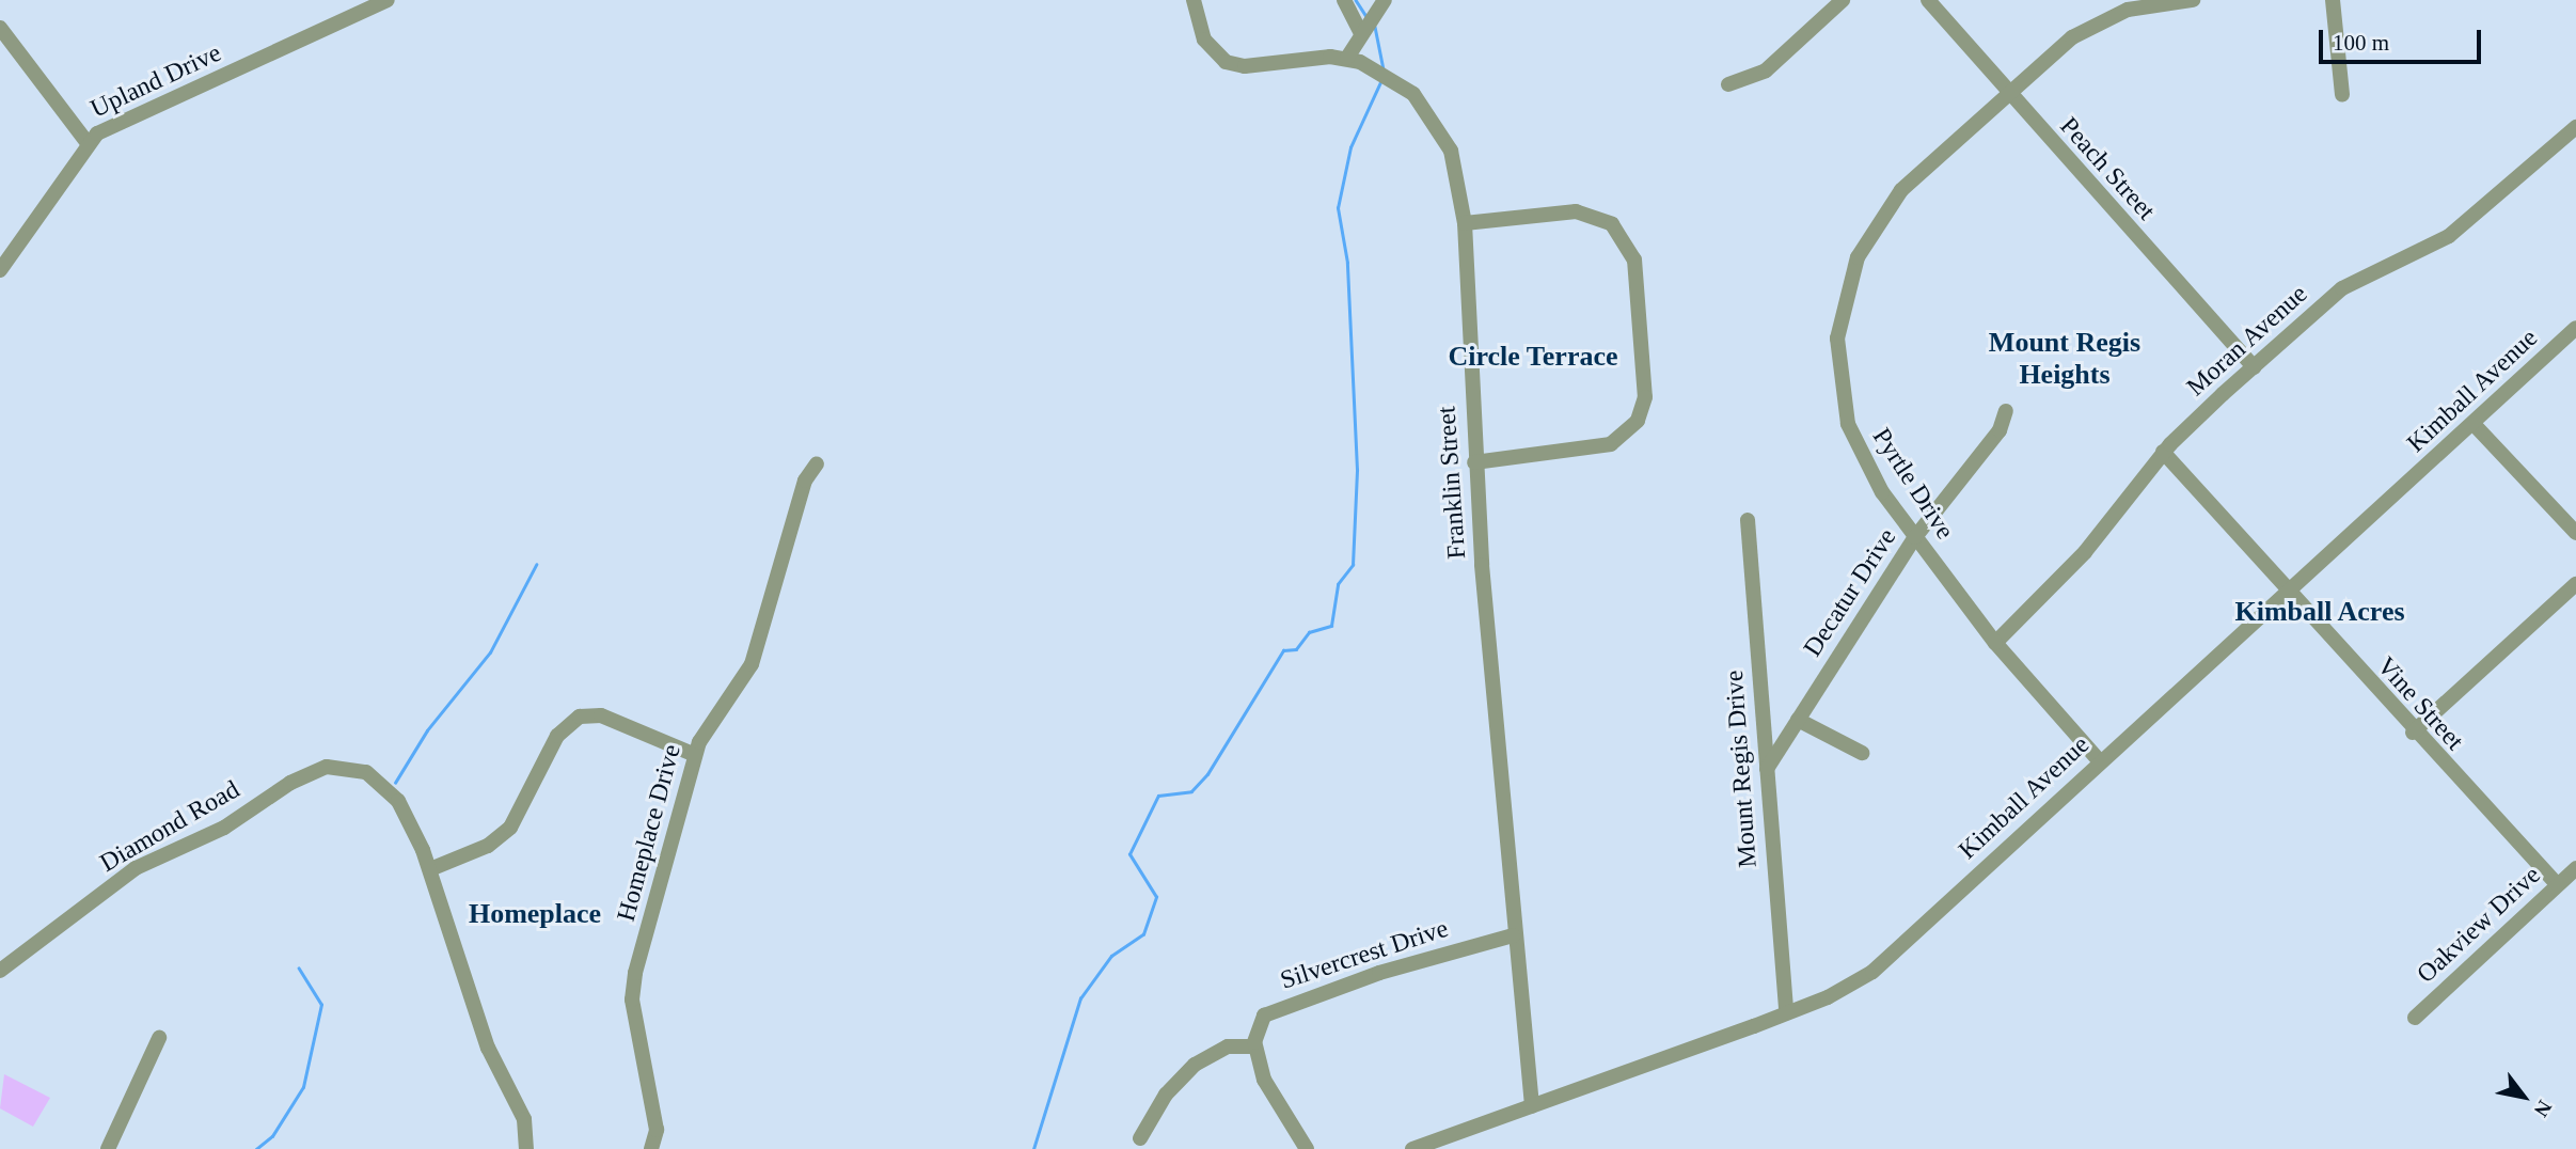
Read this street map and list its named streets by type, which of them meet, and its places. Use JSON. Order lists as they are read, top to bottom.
{
  "streets": {
    "street": [
      "Upland Drive",
      "Peach Street",
      "Moran Avenue",
      "Kimball Avenue",
      "Franklin Street",
      "Pyrtle Drive",
      "Decatur Drive",
      "Vine Street",
      "Mount Regis Drive",
      "Diamond Road",
      "Homeplace Drive",
      "Oakview Drive",
      "Silvercrest Drive"
    ]
  },
  "crossings": [
    ["Peach Street", "Moran Avenue"],
    ["Peach Street", "Pyrtle Drive"],
    ["Moran Avenue", "Pyrtle Drive"],
    ["Moran Avenue", "Vine Street"],
    ["Kimball Avenue", "Franklin Street"],
    ["Kimball Avenue", "Pyrtle Drive"],
    ["Kimball Avenue", "Vine Street"],
    ["Kimball Avenue", "Mount Regis Drive"],
    ["Franklin Street", "Silvercrest Drive"],
    ["Pyrtle Drive", "Decatur Drive"],
    ["Decatur Drive", "Mount Regis Drive"],
    ["Vine Street", "Oakview Drive"]
  ],
  "districts": [
    "Mount Regis Heights",
    "Circle Terrace",
    "Kimball Acres",
    "Homeplace"
  ],
  "scale_bar": "100 m",
  "north": "bottom right"
}
